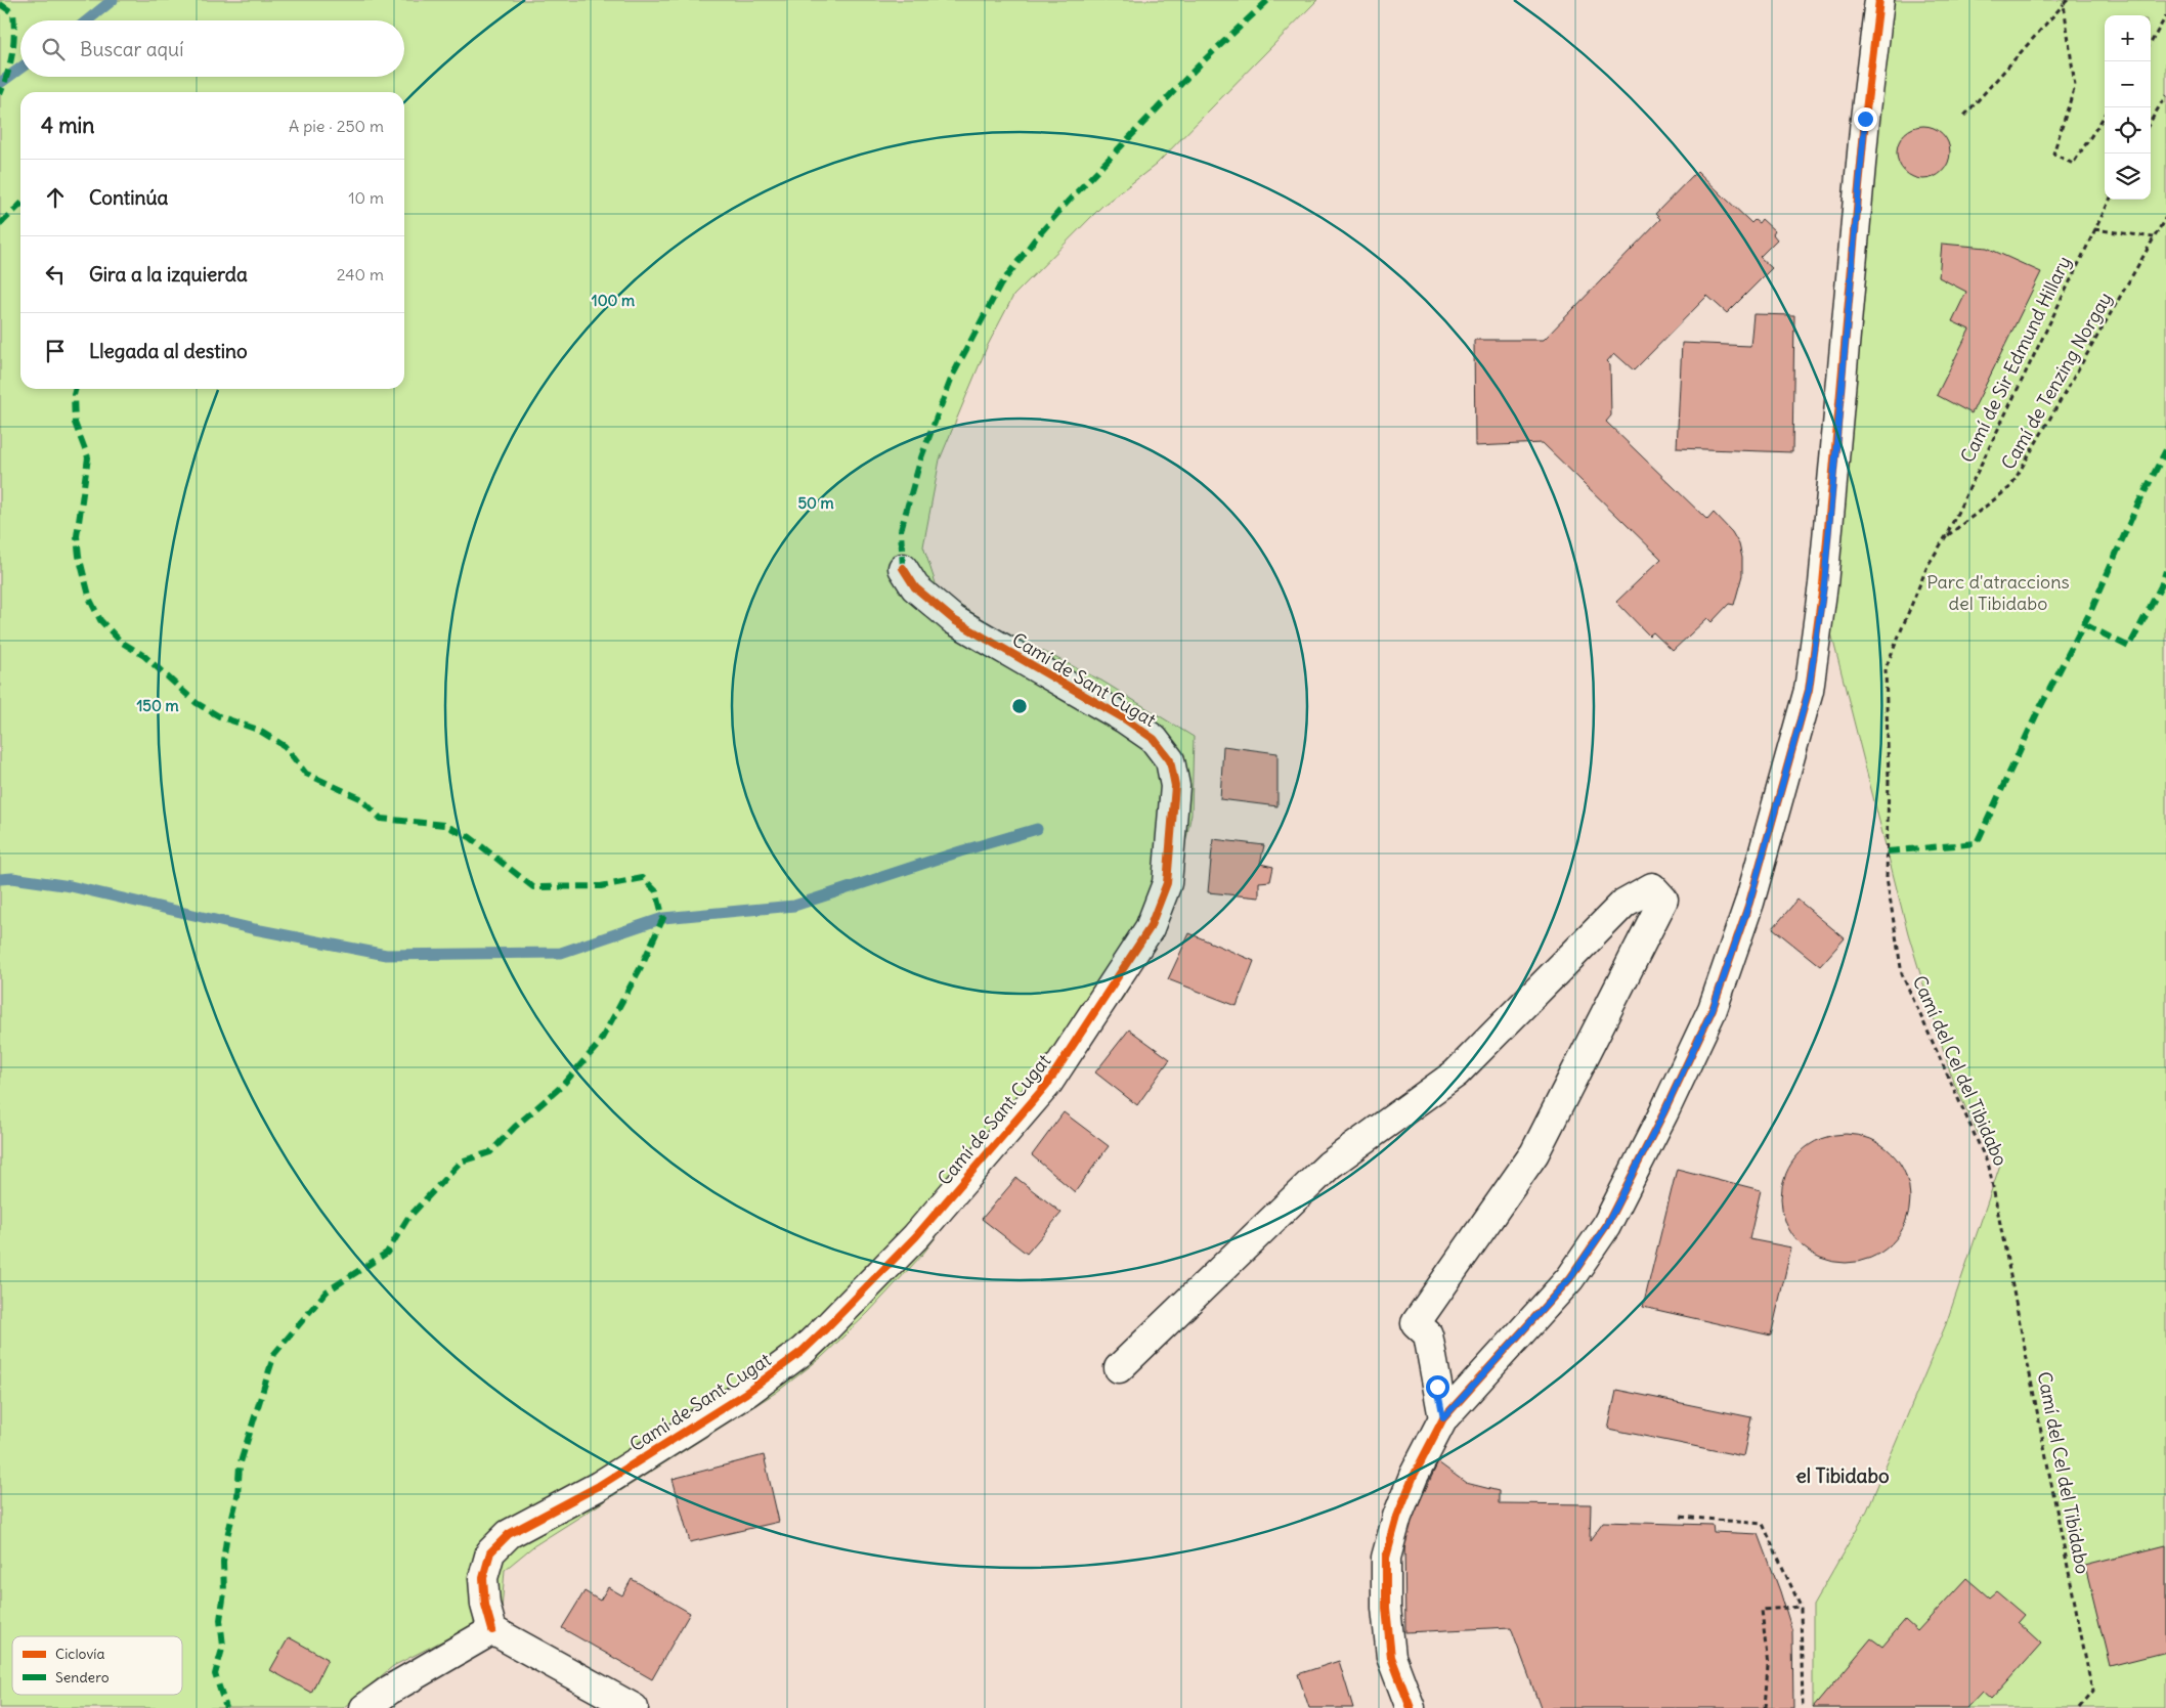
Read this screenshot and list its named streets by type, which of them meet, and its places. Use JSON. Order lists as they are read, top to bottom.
{
  "streets": {
    "street": ["Camí de Sant Cugat"],
    "path": ["Camí de Sir Edmund Hillary", "Camí de Tenzing Norgay", "Camí del Cel del Tibidabo"]
  },
  "crossings": [
    ["Camí de Sir Edmund Hillary", "Camí de Tenzing Norgay"],
    ["Camí de Sir Edmund Hillary", "Camí del Cel del Tibidabo"],
    ["Camí de Tenzing Norgay", "Camí del Cel del Tibidabo"]
  ],
  "districts": ["el Tibidabo"],
  "parks": ["Parc d'atraccions del Tibidabo"],
  "legend": ["Ciclovía", "Sendero"],
  "page": {
    "map_buttons": ["+", "−"],
    "search": "Buscar aquí",
    "heading": ["4 min", "A pie · 250 m"],
    "list": [
      ["Continúa", "10 m"],
      ["Gira a la izquierda", "240 m"],
      "Llegada al destino"
    ]
  },
  "rings": ["100 m", "50 m", "150 m"]
}
